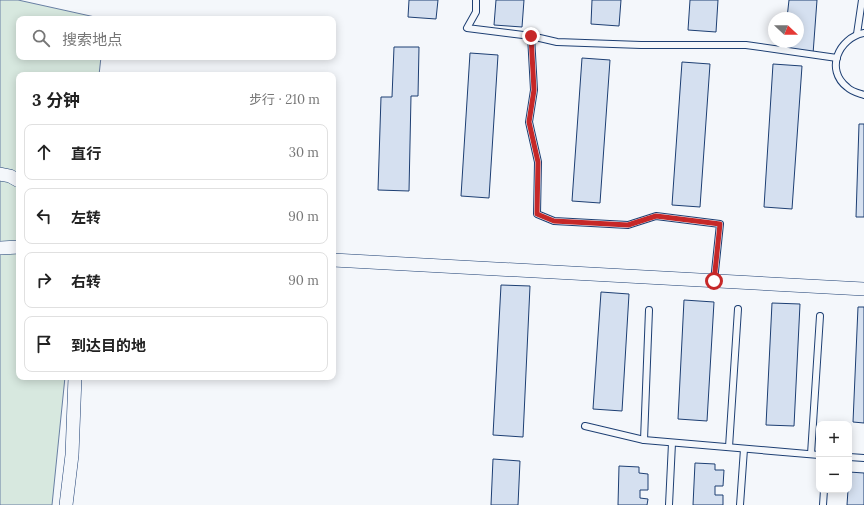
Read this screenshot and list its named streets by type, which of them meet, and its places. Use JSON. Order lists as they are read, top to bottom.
{
  "north": "right",
  "page": {
    "search": "搜索地点",
    "heading": ["3 分钟", "步行 · 210 m"],
    "list": [
      ["直行", "30 m"],
      ["左转", "90 m"],
      ["右转", "90 m"],
      "到达目的地"
    ],
    "map_buttons": ["+", "−"]
  }
}
